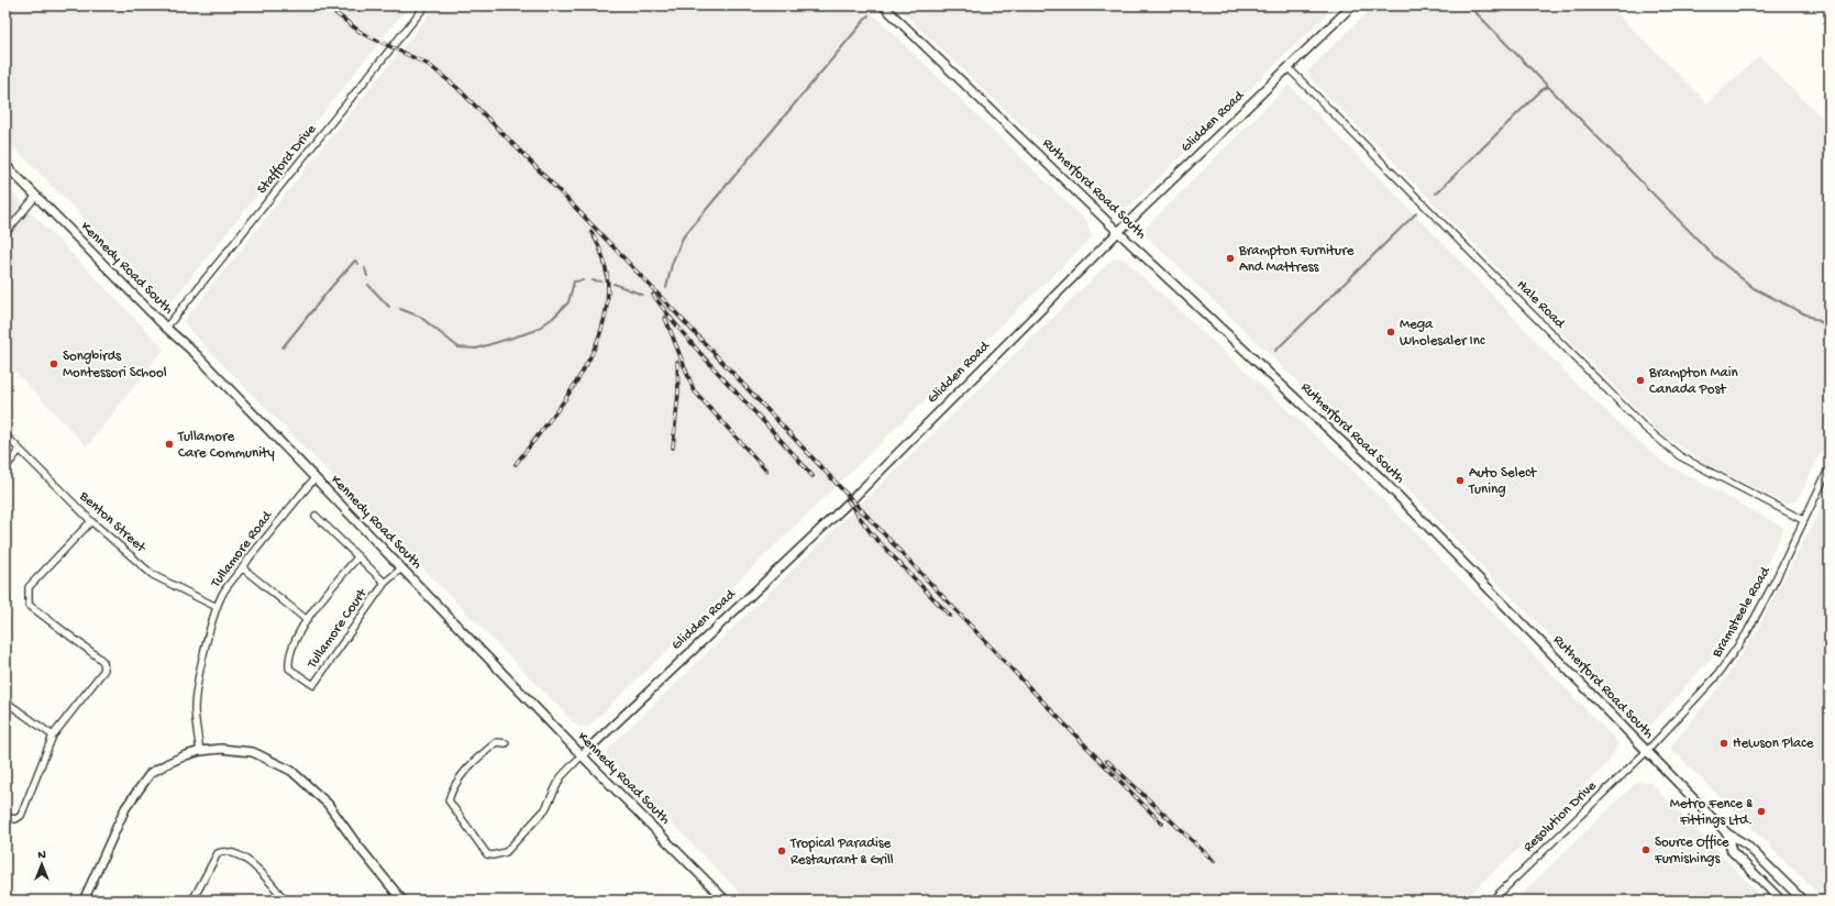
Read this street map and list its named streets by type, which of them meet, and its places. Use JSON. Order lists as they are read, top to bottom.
{
  "streets": {
    "street": [
      "Glidden Road",
      "Stafford Drive",
      "Rutherford Road South",
      "Kennedy Road South",
      "Hale Road",
      "Benton Street",
      "Tullamore Road",
      "Bramsteele Road",
      "Tullamore Court",
      "Resolution Drive"
    ]
  },
  "crossings": [
    ["Glidden Road", "Rutherford Road South"],
    ["Glidden Road", "Kennedy Road South"],
    ["Glidden Road", "Hale Road"],
    ["Stafford Drive", "Kennedy Road South"],
    ["Rutherford Road South", "Bramsteele Road"],
    ["Rutherford Road South", "Resolution Drive"],
    ["Kennedy Road South", "Tullamore Road"],
    ["Kennedy Road South", "Tullamore Court"],
    ["Hale Road", "Bramsteele Road"],
    ["Benton Street", "Tullamore Road"],
    ["Bramsteele Road", "Resolution Drive"]
  ],
  "places": [
    "Brampton Furniture And Mattress",
    "Mega Wholesaler Inc",
    "Songbirds Montessori School",
    "Brampton Main Canada Post",
    "Tullamore Care Community",
    "Auto Select Tuning",
    "Hewson Place",
    "Metro Fence & Fittings Ltd.",
    "Source Office Furnishings",
    "Tropical Paradise Restaurant & Grill"
  ],
  "north": "top"
}
